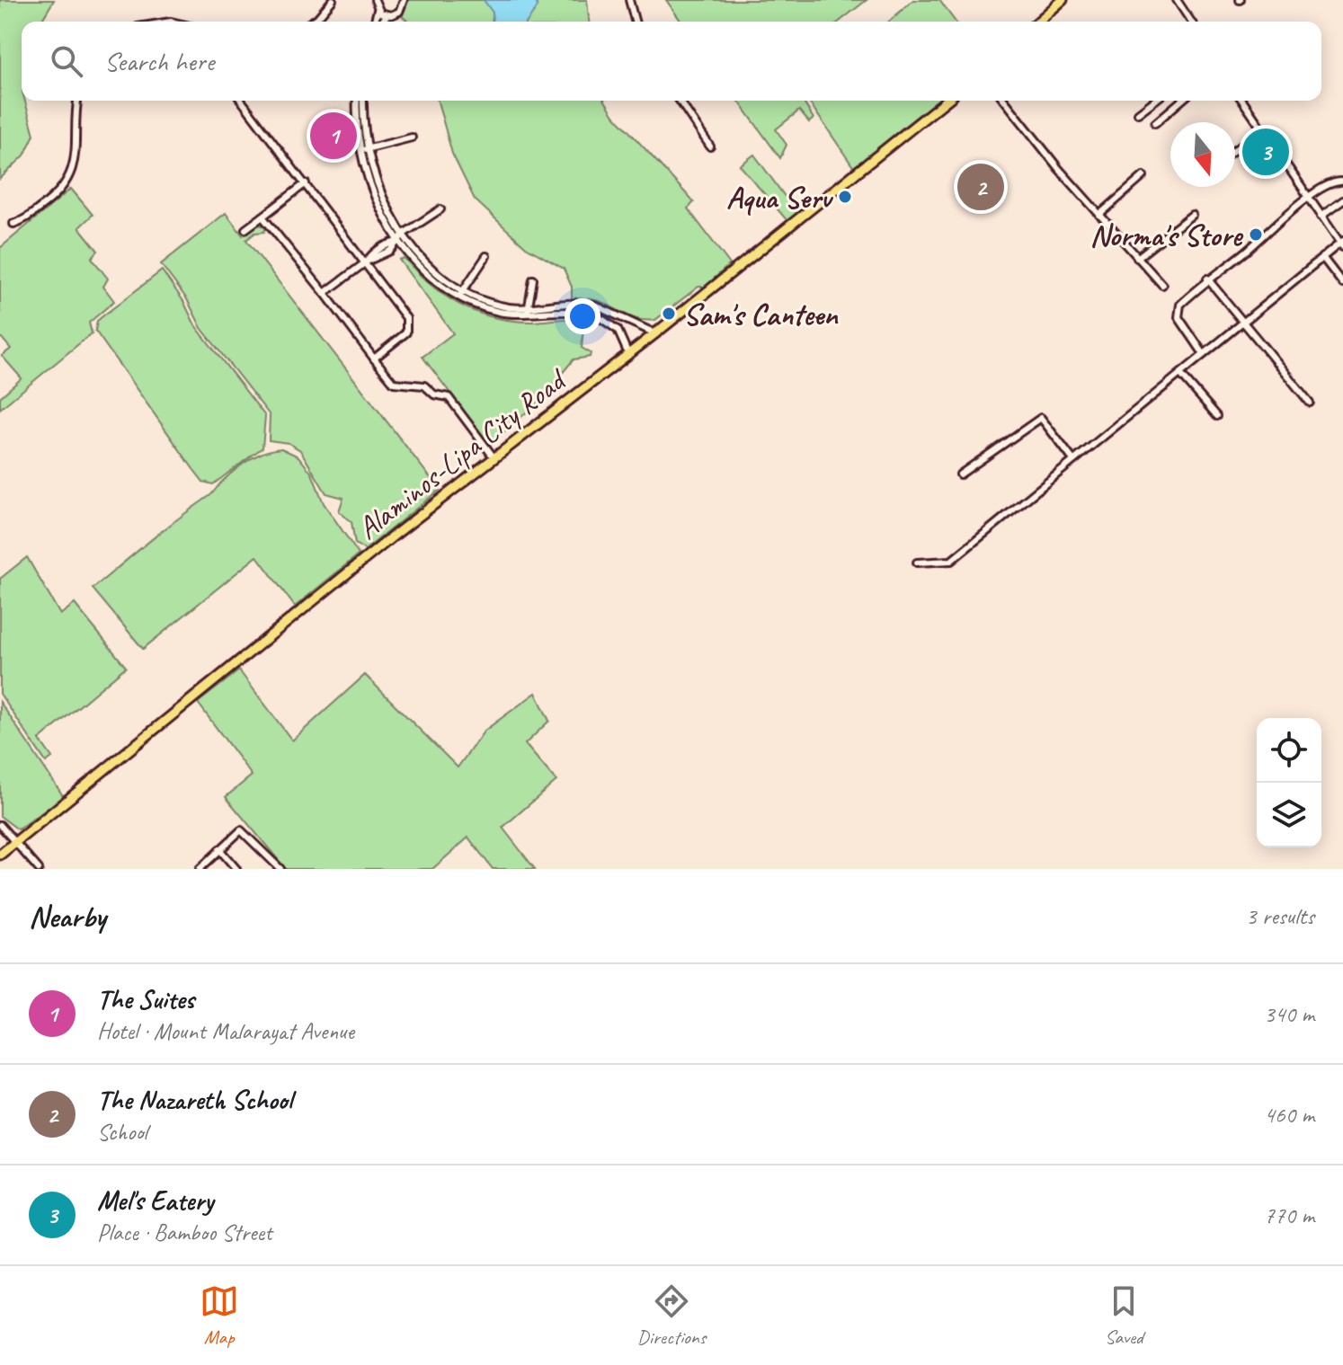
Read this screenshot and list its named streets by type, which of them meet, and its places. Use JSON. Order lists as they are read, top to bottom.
{
  "streets": {
    "main road": ["Alaminos-Lipa City Road"]
  },
  "places": ["Aqua Serv", "Norma's Store", "Sam's Canteen"],
  "north": "bottom",
  "page": {
    "search": "Search here",
    "pins": ["1", "3", "2"],
    "heading": ["Nearby", "3 results"],
    "list": [
      {
        "mark": "1",
        "name": "The Suites",
        "note": "Hotel · Mount Malarayat Avenue",
        "value": "340 m"
      },
      {
        "mark": "2",
        "name": "The Nazareth School",
        "note": "School",
        "value": "460 m"
      },
      {
        "mark": "3",
        "name": "Mel's Eatery",
        "note": "Place · Bamboo Street",
        "value": "770 m"
      }
    ],
    "nav": ["Map", "Directions", "Saved"]
  }
}
